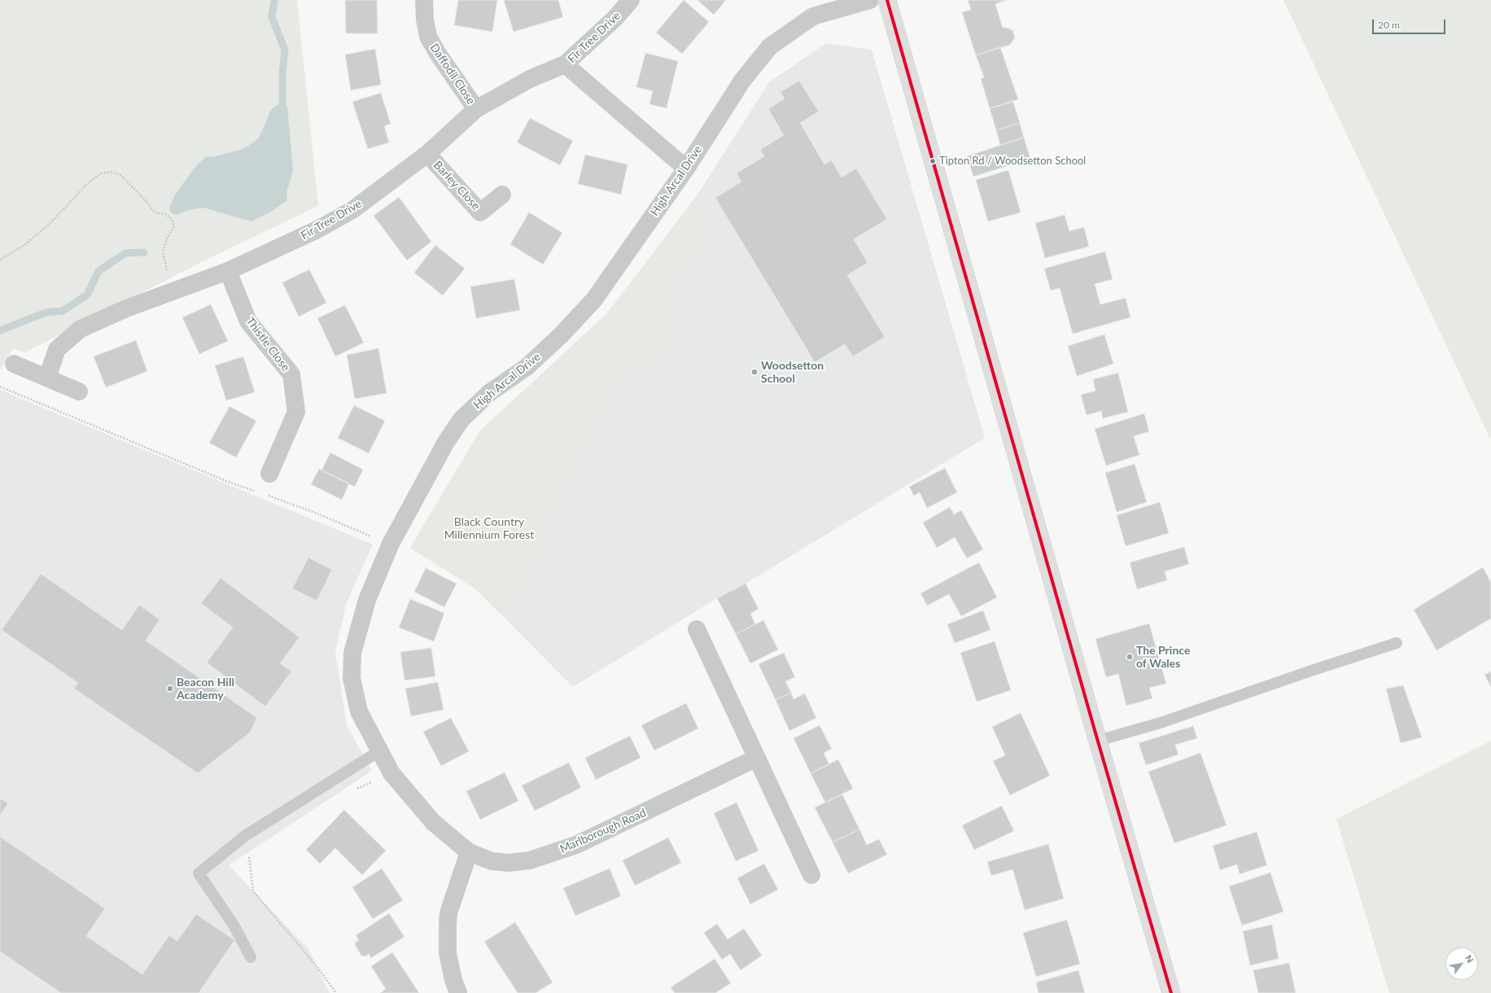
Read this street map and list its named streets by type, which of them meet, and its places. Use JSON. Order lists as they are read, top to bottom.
{
  "streets": {
    "street": [
      "Fir Tree Drive",
      "Daffodil Close",
      "High Arcal Drive",
      "Barley Close",
      "Thistle Close",
      "Marlborough Road"
    ]
  },
  "crossings": [
    ["Fir Tree Drive", "Daffodil Close"],
    ["Fir Tree Drive", "Barley Close"],
    ["Fir Tree Drive", "Thistle Close"],
    ["High Arcal Drive", "Marlborough Road"]
  ],
  "parks": ["Black Country Millennium Forest"],
  "places": [
    "Tipton Rd / Woodsetton School",
    "Woodsetton School",
    "The Prince of Wales",
    "Beacon Hill Academy"
  ],
  "scale_bar": "20 m",
  "north": "top right"
}
